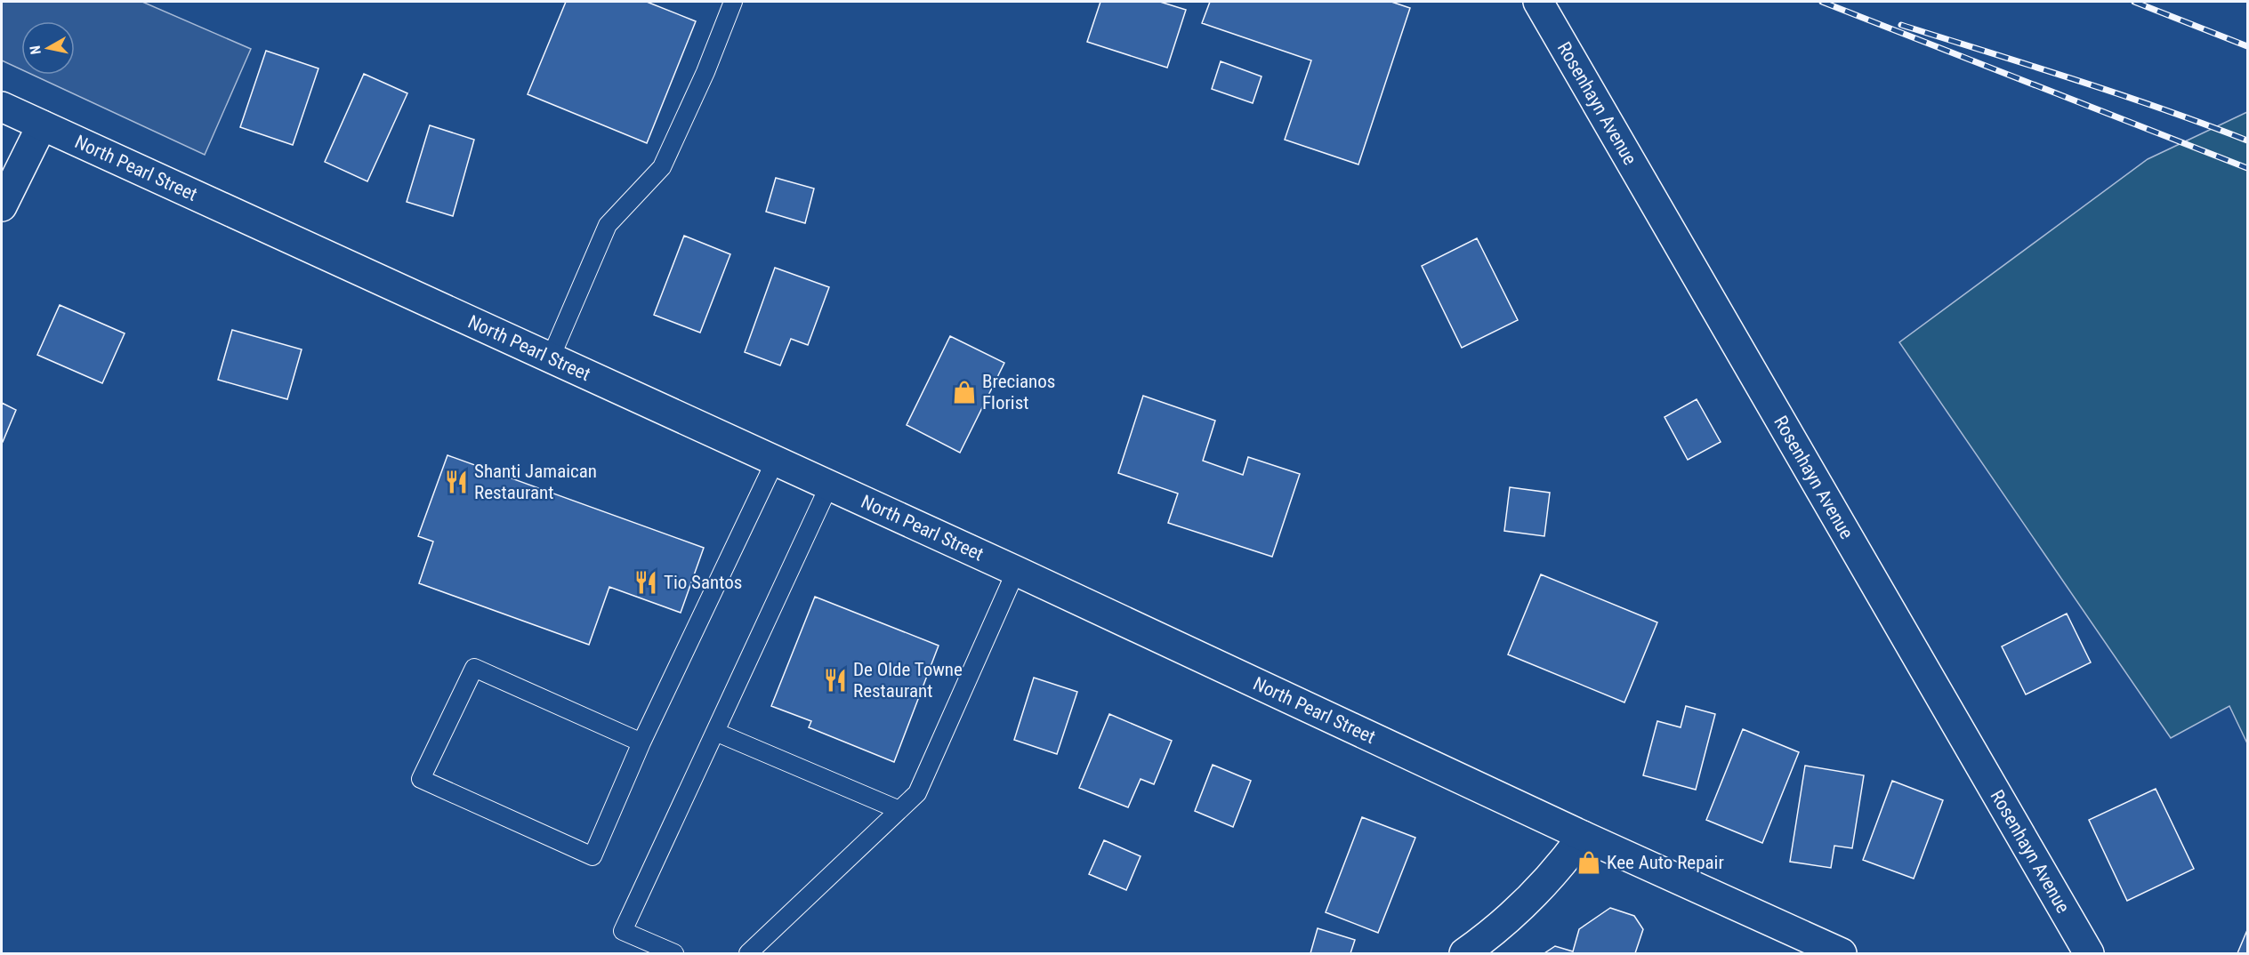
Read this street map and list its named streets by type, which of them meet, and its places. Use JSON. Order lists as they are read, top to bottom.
{
  "streets": {
    "main road": ["Rosenhayn Avenue", "North Pearl Street"]
  },
  "places": {
    "shop": ["Brecianos Florist", "Kee Auto Repair"],
    "restaurant": ["Shanti Jamaican Restaurant", "Tio Santos", "De Olde Towne Restaurant"]
  },
  "north": "left"
}
